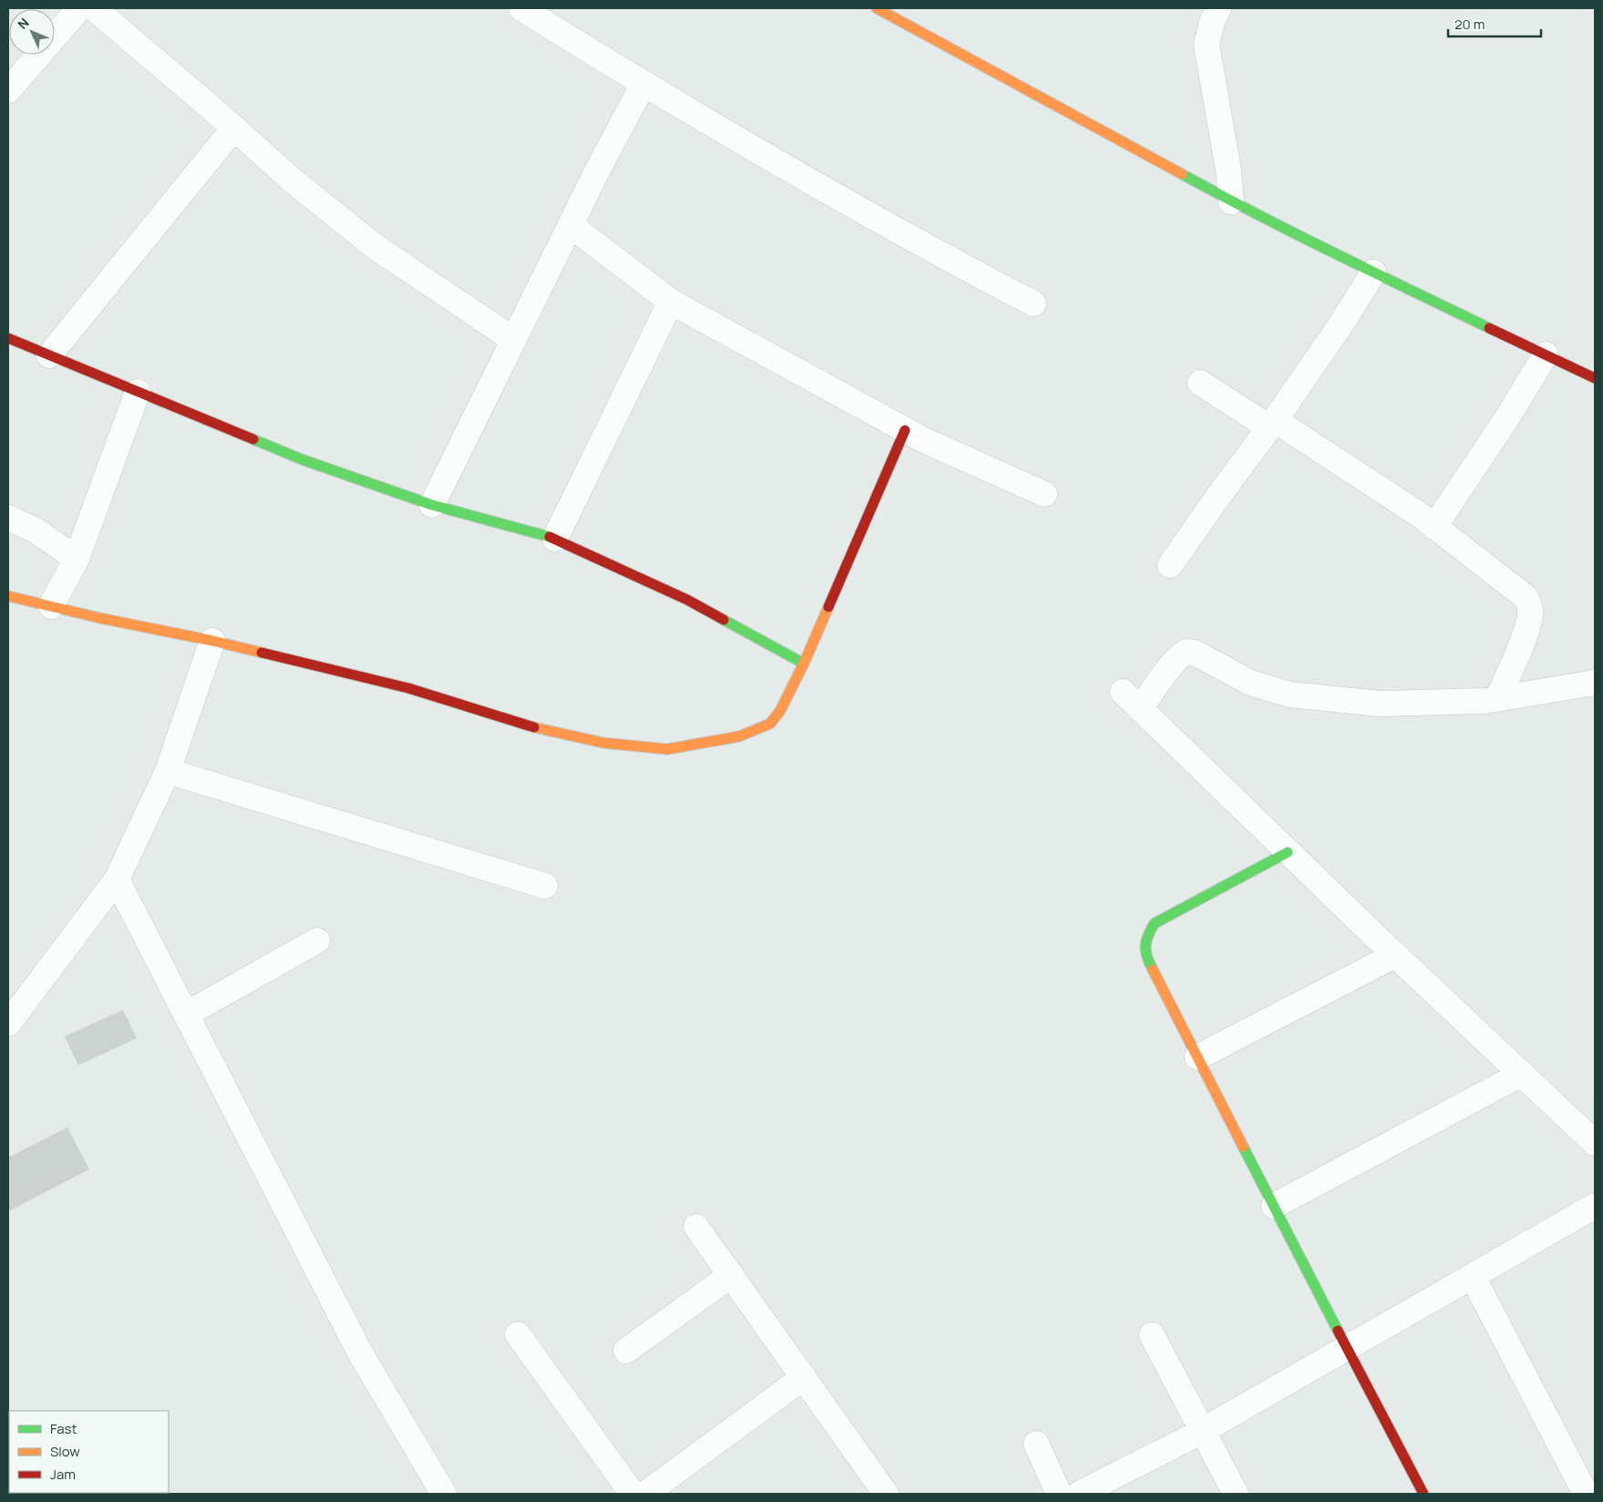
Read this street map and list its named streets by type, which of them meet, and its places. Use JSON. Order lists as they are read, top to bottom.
{
  "legend": ["Fast", "Slow", "Jam"],
  "scale_bar": "20 m",
  "north": "top left"
}
